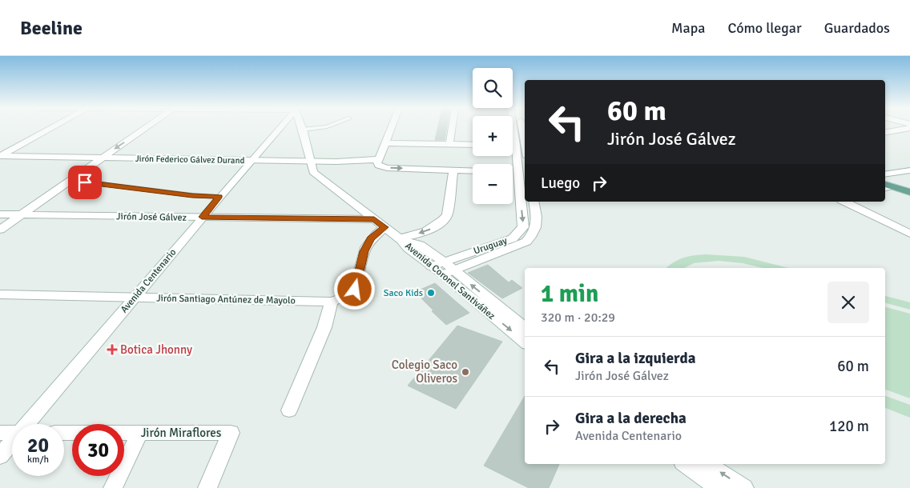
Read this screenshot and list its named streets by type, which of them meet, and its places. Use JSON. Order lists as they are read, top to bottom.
{
  "streets": {
    "street": [
      "Jirón Federico Gálvez Durand",
      "Jirón José Gálvez",
      "Uruguay",
      "Avenida Centenario",
      "Avenida Coronel Santiváñez",
      "Jirón Santiago Antúnez de Mayolo",
      "Jirón Miraflores"
    ]
  },
  "crossings": [
    ["Jirón Federico Gálvez Durand", "Avenida Centenario"],
    ["Jirón José Gálvez", "Avenida Centenario"],
    ["Uruguay", "Avenida Coronel Santiváñez"],
    ["Avenida Centenario", "Jirón Santiago Antúnez de Mayolo"]
  ],
  "one_way": ["Uruguay"],
  "places": {
    "other": ["Saco Kids", "Colegio Saco Oliveros"],
    "health": ["Botica Jhonny"]
  },
  "page": {
    "header": "Beeline",
    "nav": ["Mapa", "Cómo llegar", "Guardados"],
    "map_buttons": ["+", "−"],
    "turn": ["60 m", "Jirón José Gálvez"],
    "then": "Luego",
    "heading": ["1 min", "320 m · 20:29"],
    "list": [
      {
        "name": "Gira a la izquierda",
        "note": "Jirón José Gálvez",
        "value": "60 m"
      },
      {
        "name": "Gira a la derecha",
        "note": "Avenida Centenario",
        "value": "120 m"
      }
    ],
    "speed": "20 km/h",
    "limit": "30"
  }
}
